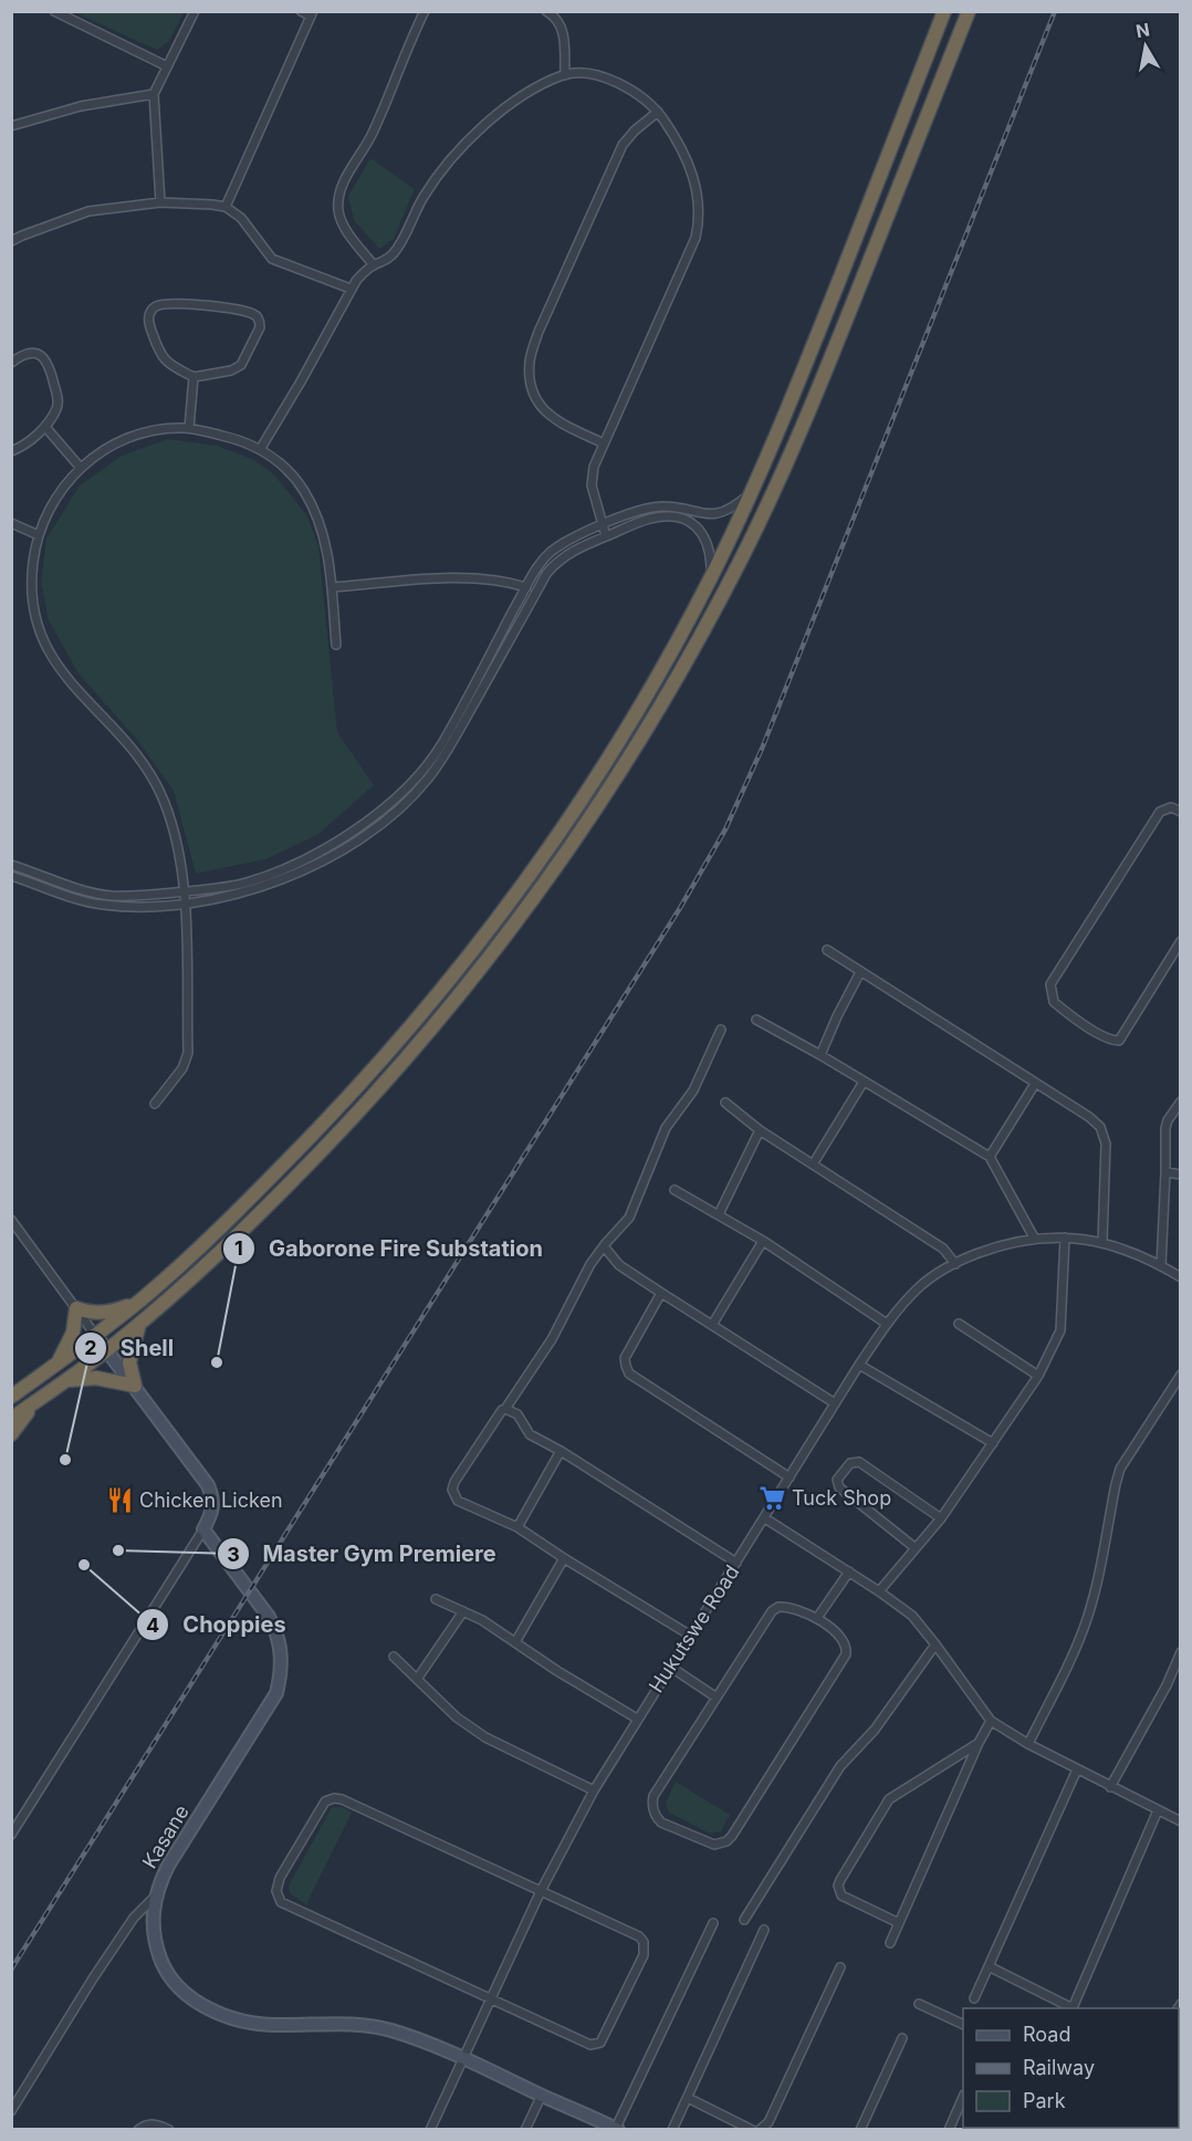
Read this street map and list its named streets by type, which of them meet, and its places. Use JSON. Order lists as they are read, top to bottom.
{
  "streets": {
    "street": ["Hukutswe Road", "Kasane"]
  },
  "crossings": [
    ["Hukutswe Road", "Kasane"]
  ],
  "places": {
    "other": [
      "Gaborone Fire Substation",
      "Shell",
      "Master Gym Premiere",
      "Choppies"
    ],
    "supermarket": ["Tuck Shop"],
    "restaurant": ["Chicken Licken"]
  },
  "legend": ["Road", "Railway", "Park"],
  "north": "top"
}
